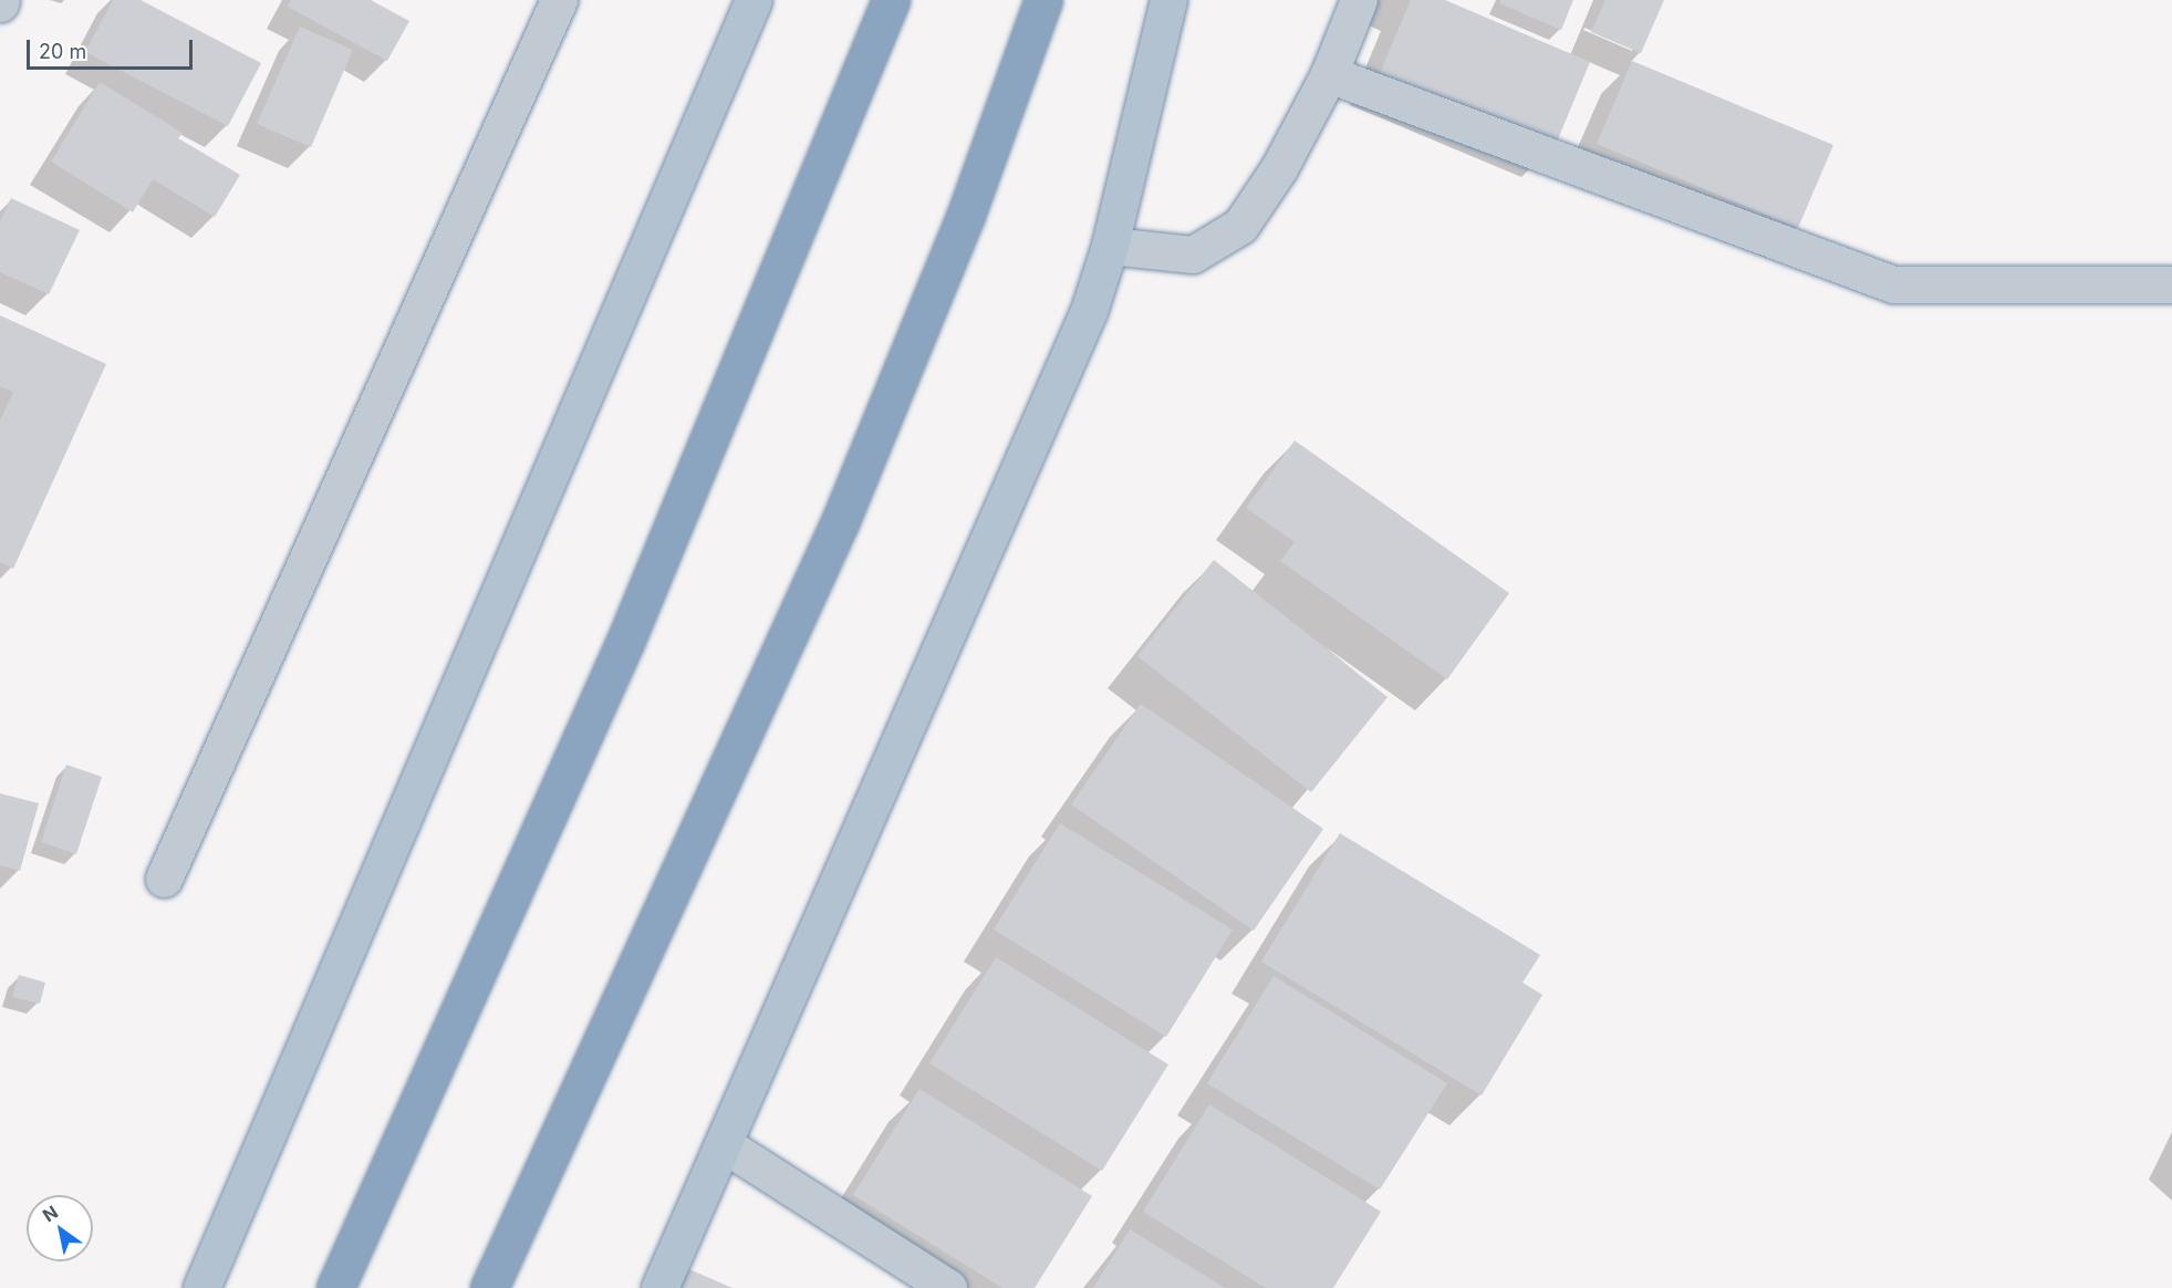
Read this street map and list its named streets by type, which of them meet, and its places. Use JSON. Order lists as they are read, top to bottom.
{
  "scale_bar": "20 m",
  "north": "top left"
}
